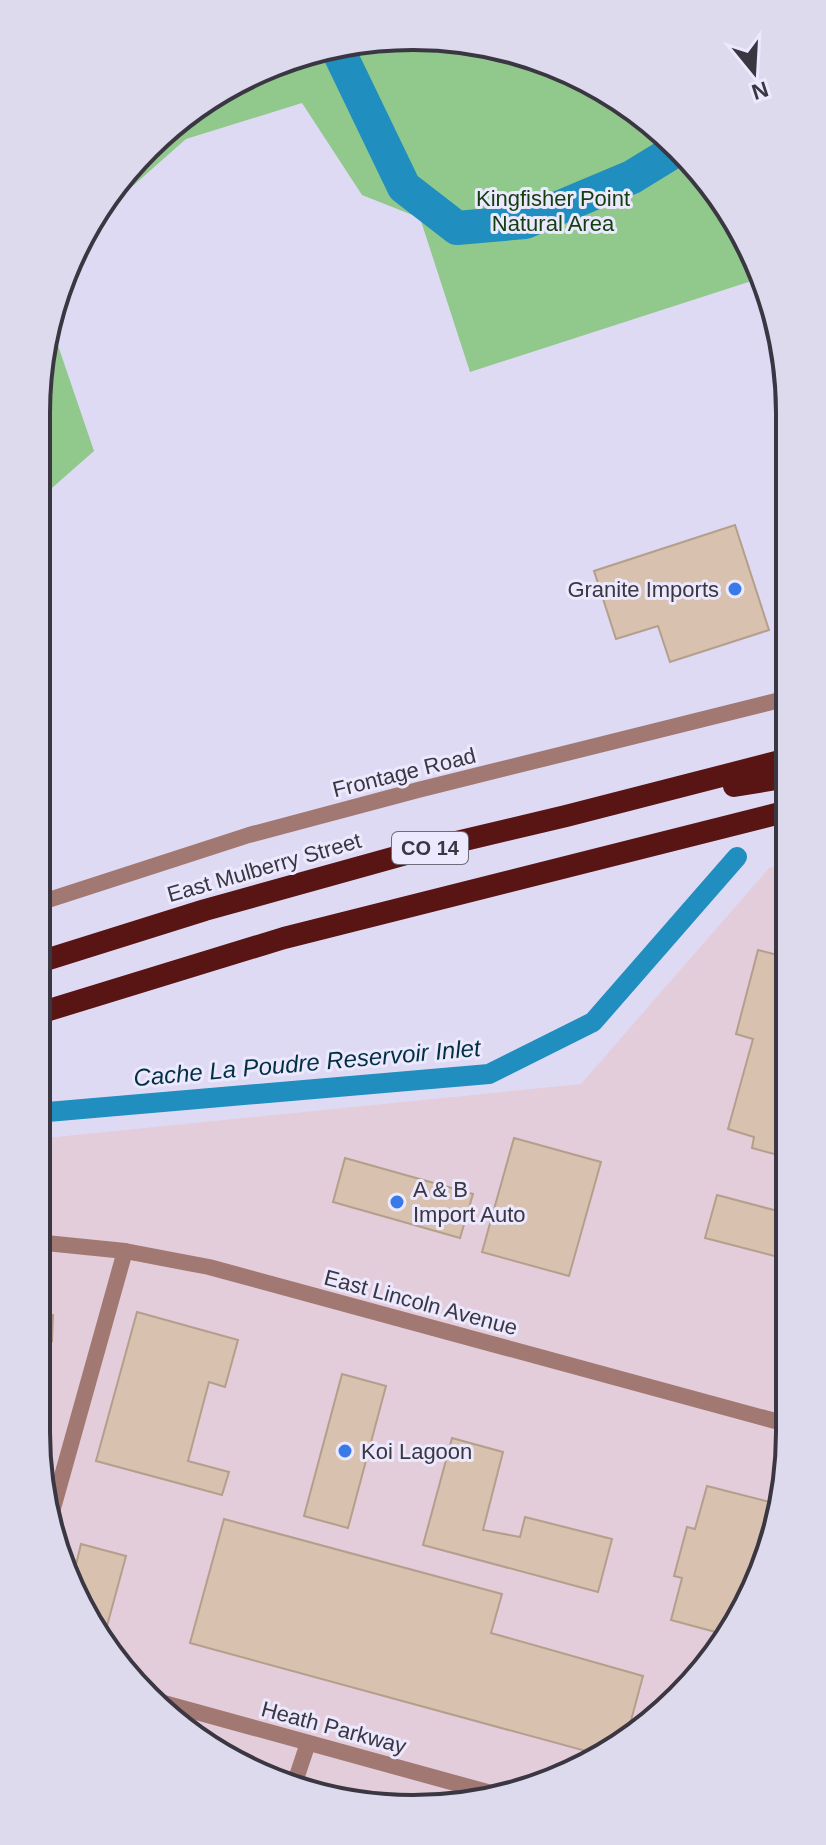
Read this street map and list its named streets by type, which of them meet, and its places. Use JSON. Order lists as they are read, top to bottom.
{
  "streets": {
    "highway": ["CO 14", "East Mulberry Street"],
    "street": ["Frontage Road", "East Lincoln Avenue", "Heath Parkway"]
  },
  "water": ["Cache La Poudre Reservoir Inlet"],
  "parks": ["Kingfisher Point Natural Area"],
  "places": ["Granite Imports", "A & B Import Auto", "Koi Lagoon"],
  "north": "bottom"
}
